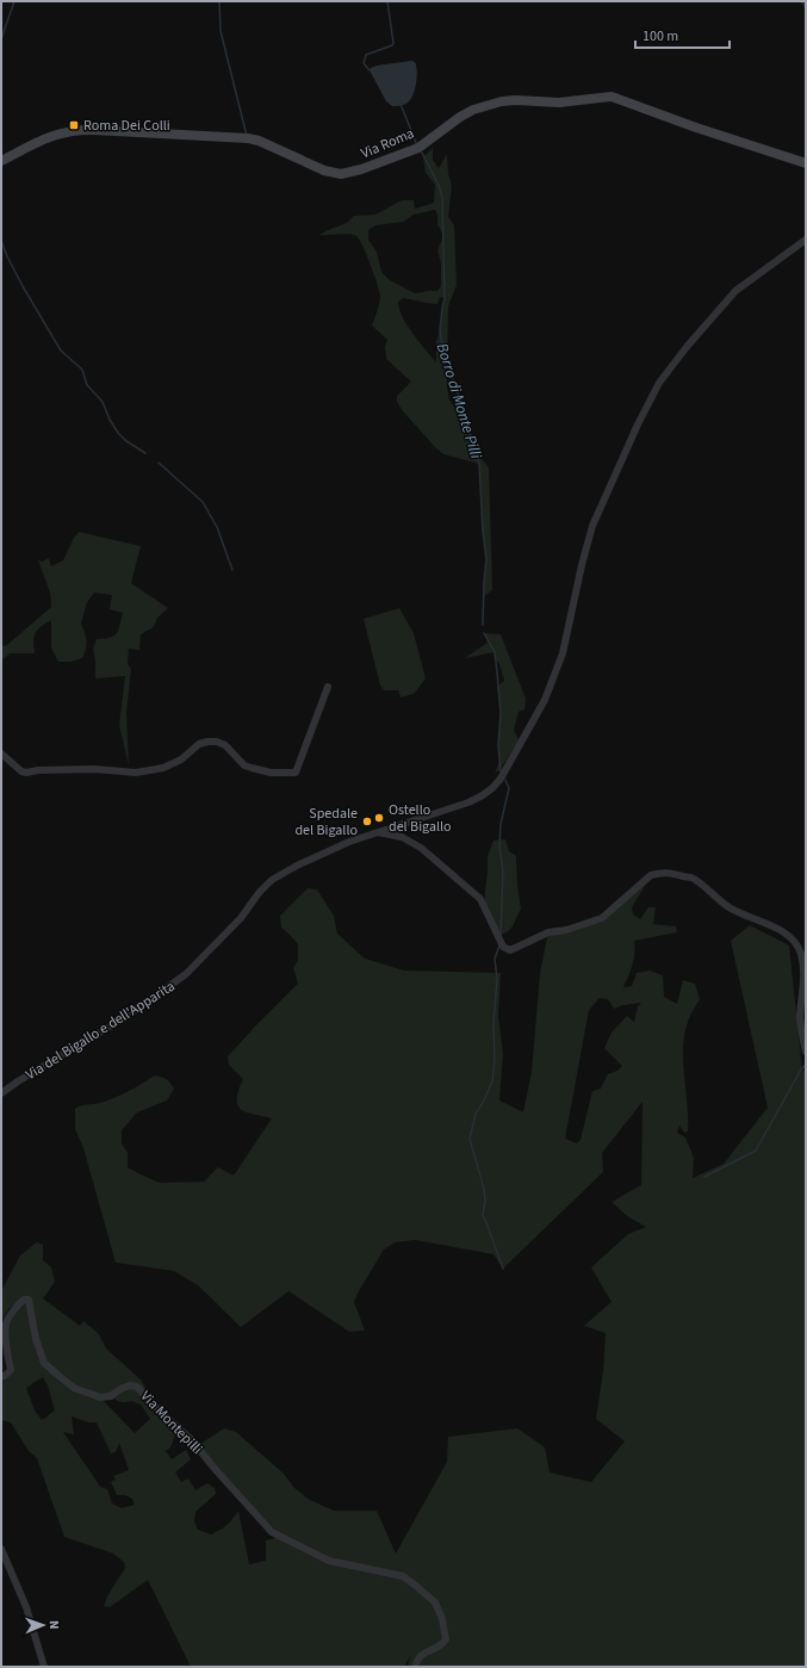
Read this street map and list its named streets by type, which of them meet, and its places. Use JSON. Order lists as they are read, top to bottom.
{
  "streets": {
    "main road": ["Via Roma"],
    "street": ["Via del Bigallo e dell'Apparita", "Via Montepilli"]
  },
  "water": ["Borro di Monte Pilli"],
  "places": {
    "transit": ["Roma Dei Colli"],
    "other": ["Ostello del Bigallo", "Spedale del Bigallo"]
  },
  "scale_bar": "100 m",
  "north": "right"
}
